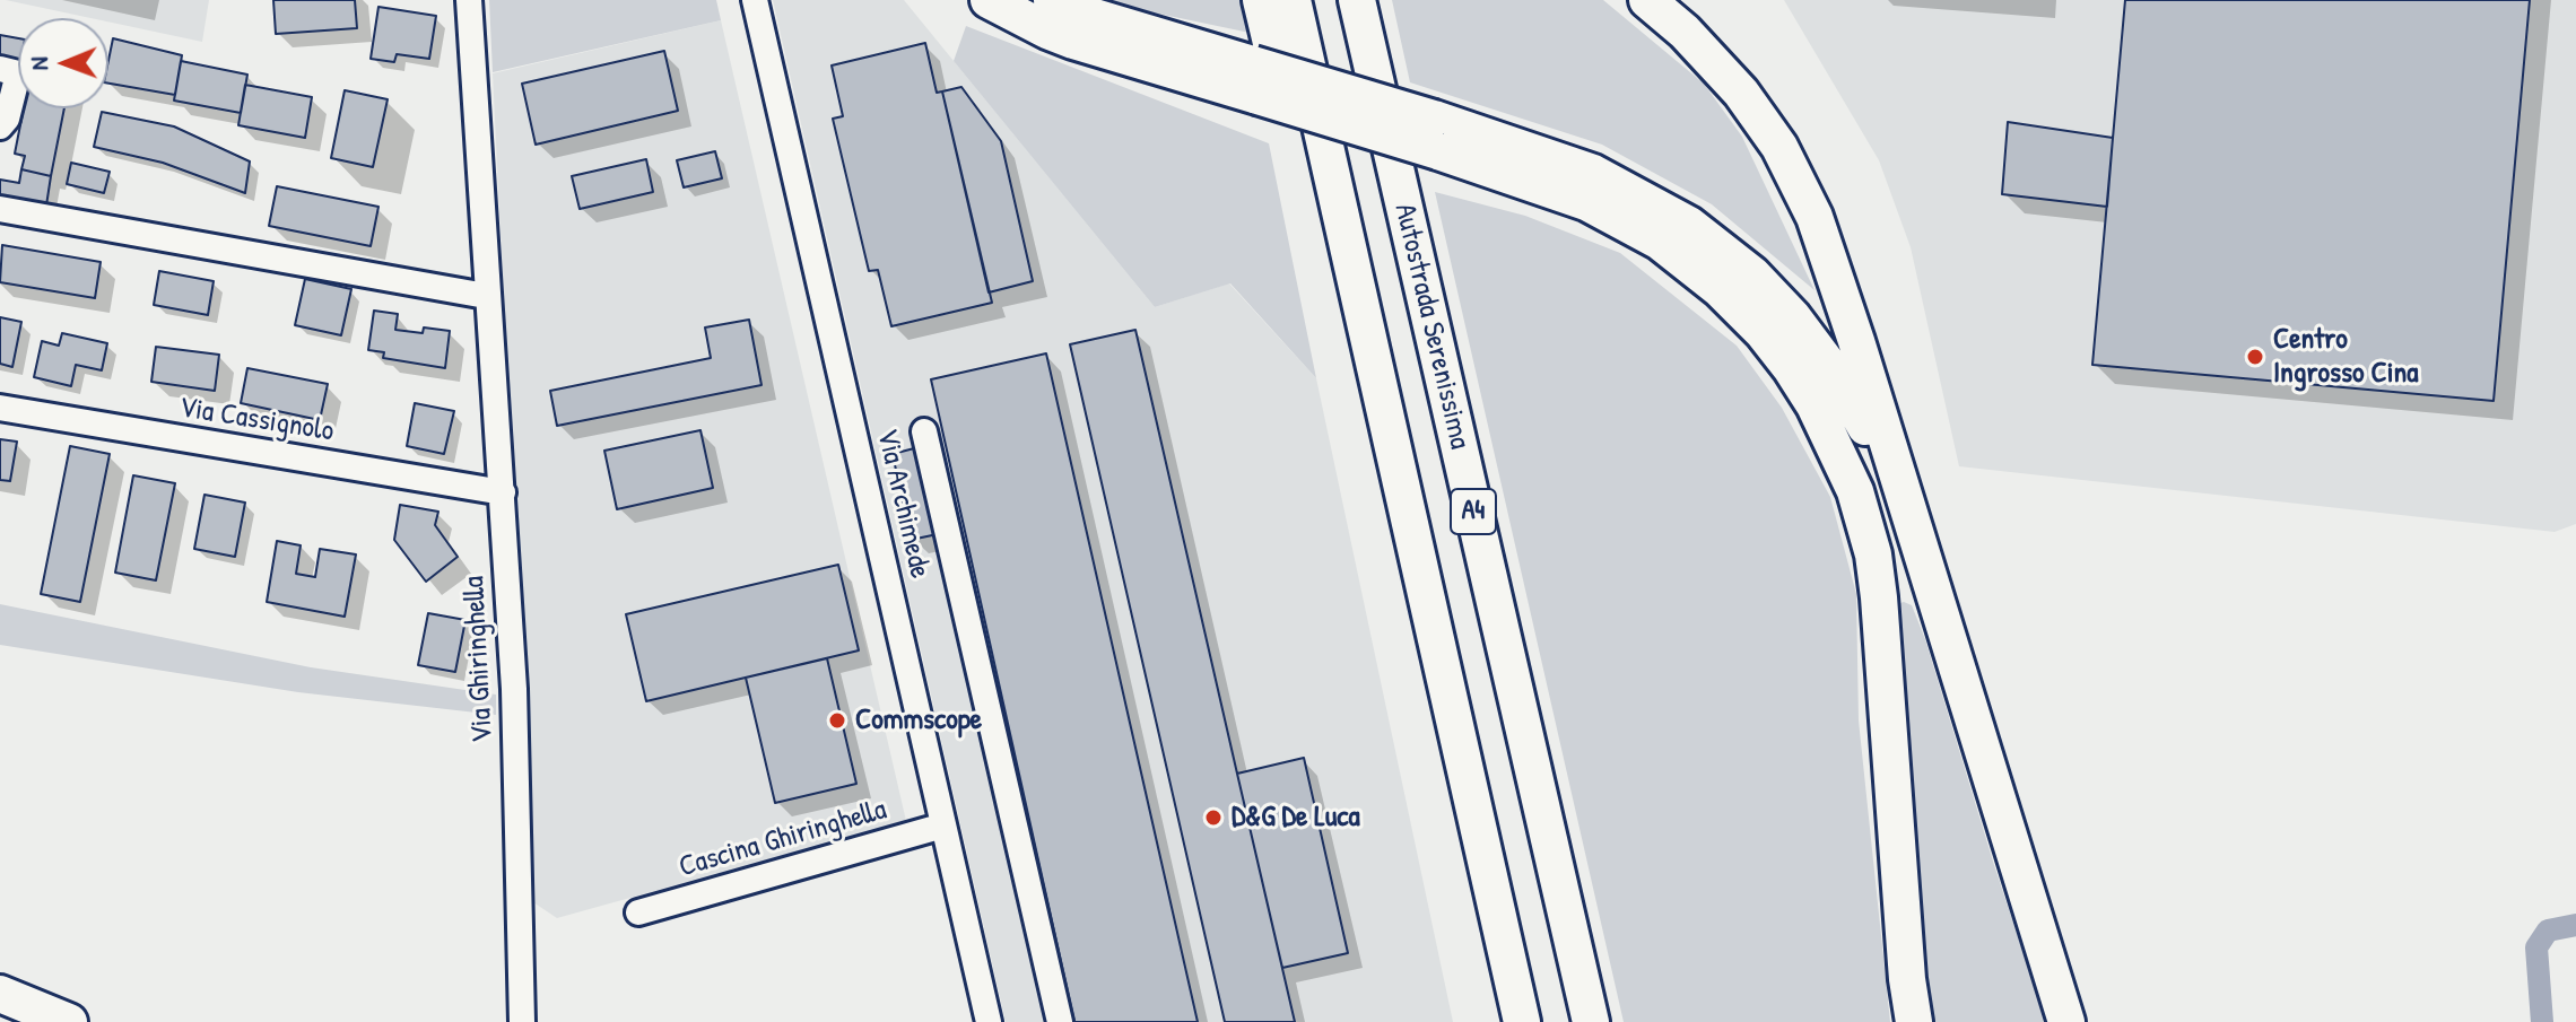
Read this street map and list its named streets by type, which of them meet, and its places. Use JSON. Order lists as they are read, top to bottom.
{
  "streets": {
    "highway": ["Autostrada Serenissima", "A4"],
    "street": [
      "Via Cassignolo",
      "Via Archimede",
      "Via Ghiringhella",
      "Cascina Ghiringhella"
    ]
  },
  "crossings": [
    ["Via Cassignolo", "Via Ghiringhella"],
    ["Via Archimede", "Cascina Ghiringhella"]
  ],
  "places": ["Centro Ingrosso Cina", "Commscope", "D&G De Luca"],
  "north": "left"
}
